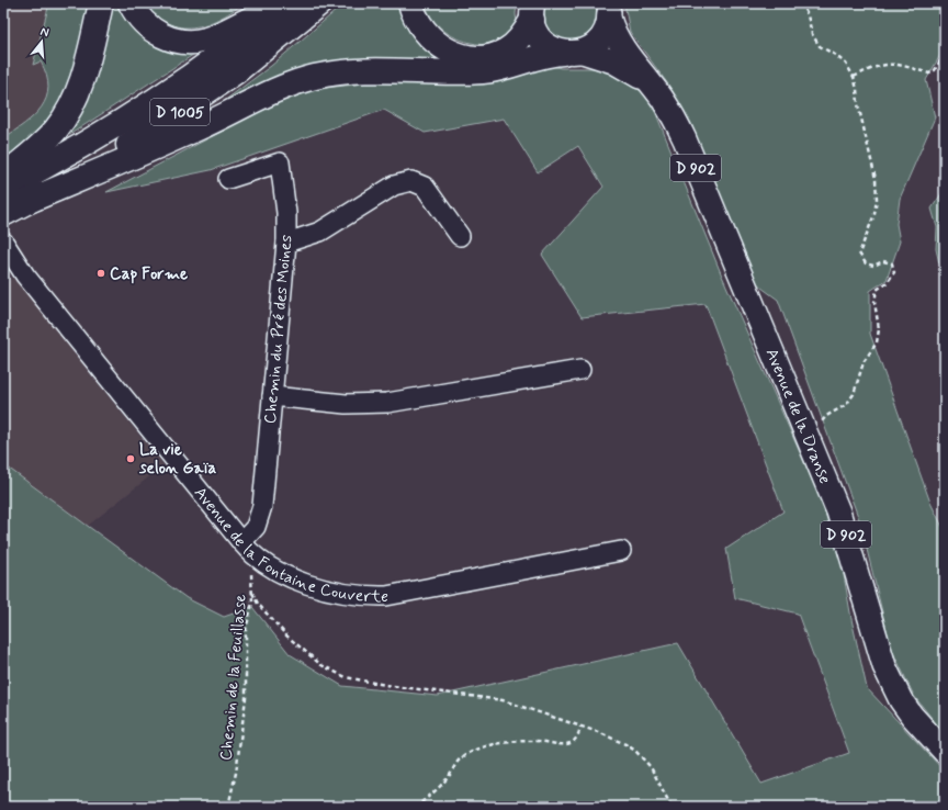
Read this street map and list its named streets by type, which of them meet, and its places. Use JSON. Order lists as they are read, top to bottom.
{
  "streets": {
    "highway": ["D 1005"],
    "main road": ["D 902", "Avenue de la Dranse"],
    "street": ["Chemin du Pré des Moines", "Avenue de la Fontaine Couverte"],
    "path": ["Chemin de la Feuillasse"]
  },
  "crossings": [
    ["Chemin du Pré des Moines", "Avenue de la Fontaine Couverte"],
    ["Chemin du Pré des Moines", "Chemin de la Feuillasse"],
    ["Avenue de la Fontaine Couverte", "Chemin de la Feuillasse"]
  ],
  "places": ["Cap Forme", "La vie selon Gaïa"],
  "north": "top"
}
